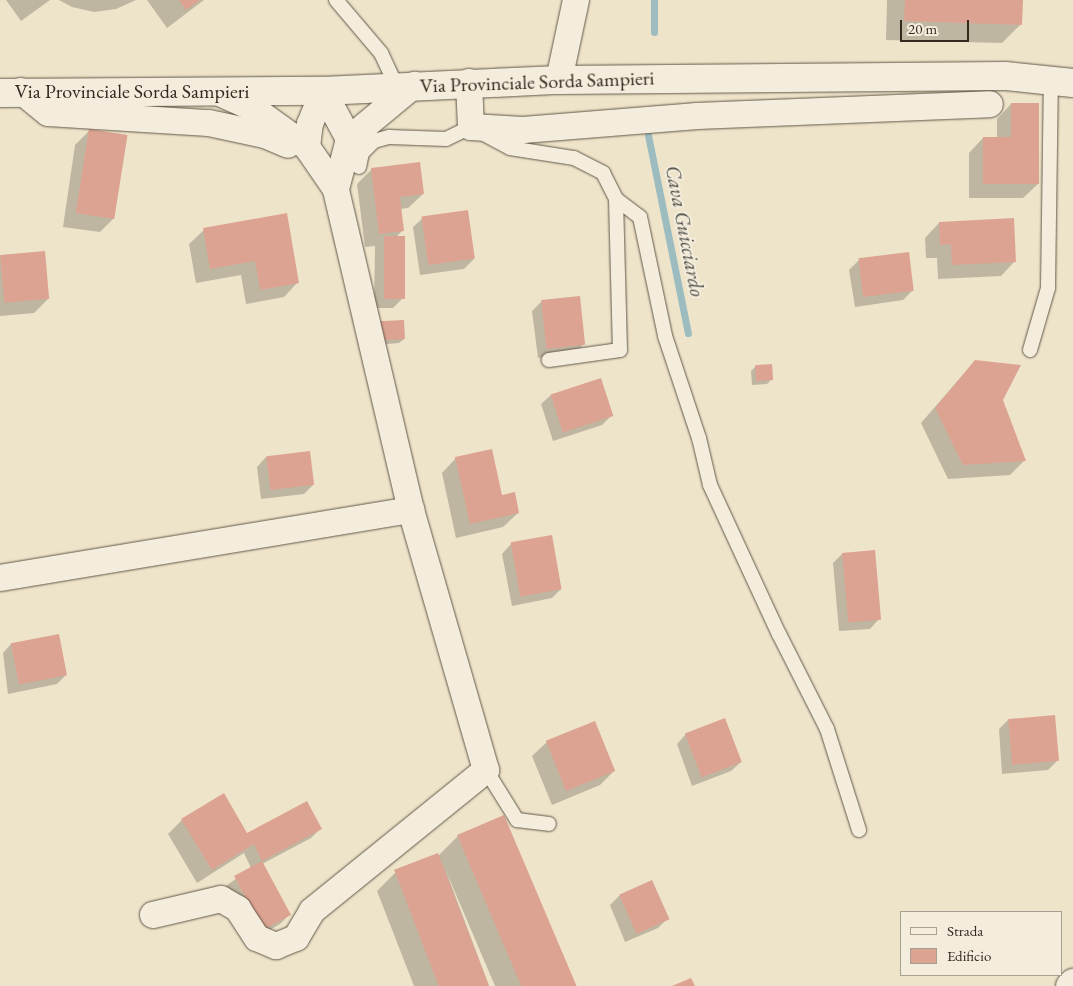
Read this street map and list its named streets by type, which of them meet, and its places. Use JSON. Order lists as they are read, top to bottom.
{
  "streets": {
    "street": ["Via Provinciale Sorda Sampieri"]
  },
  "water": ["Cava Guicciardo"],
  "legend": ["Strada", "Edificio"],
  "scale_bar": "20 m"
}
